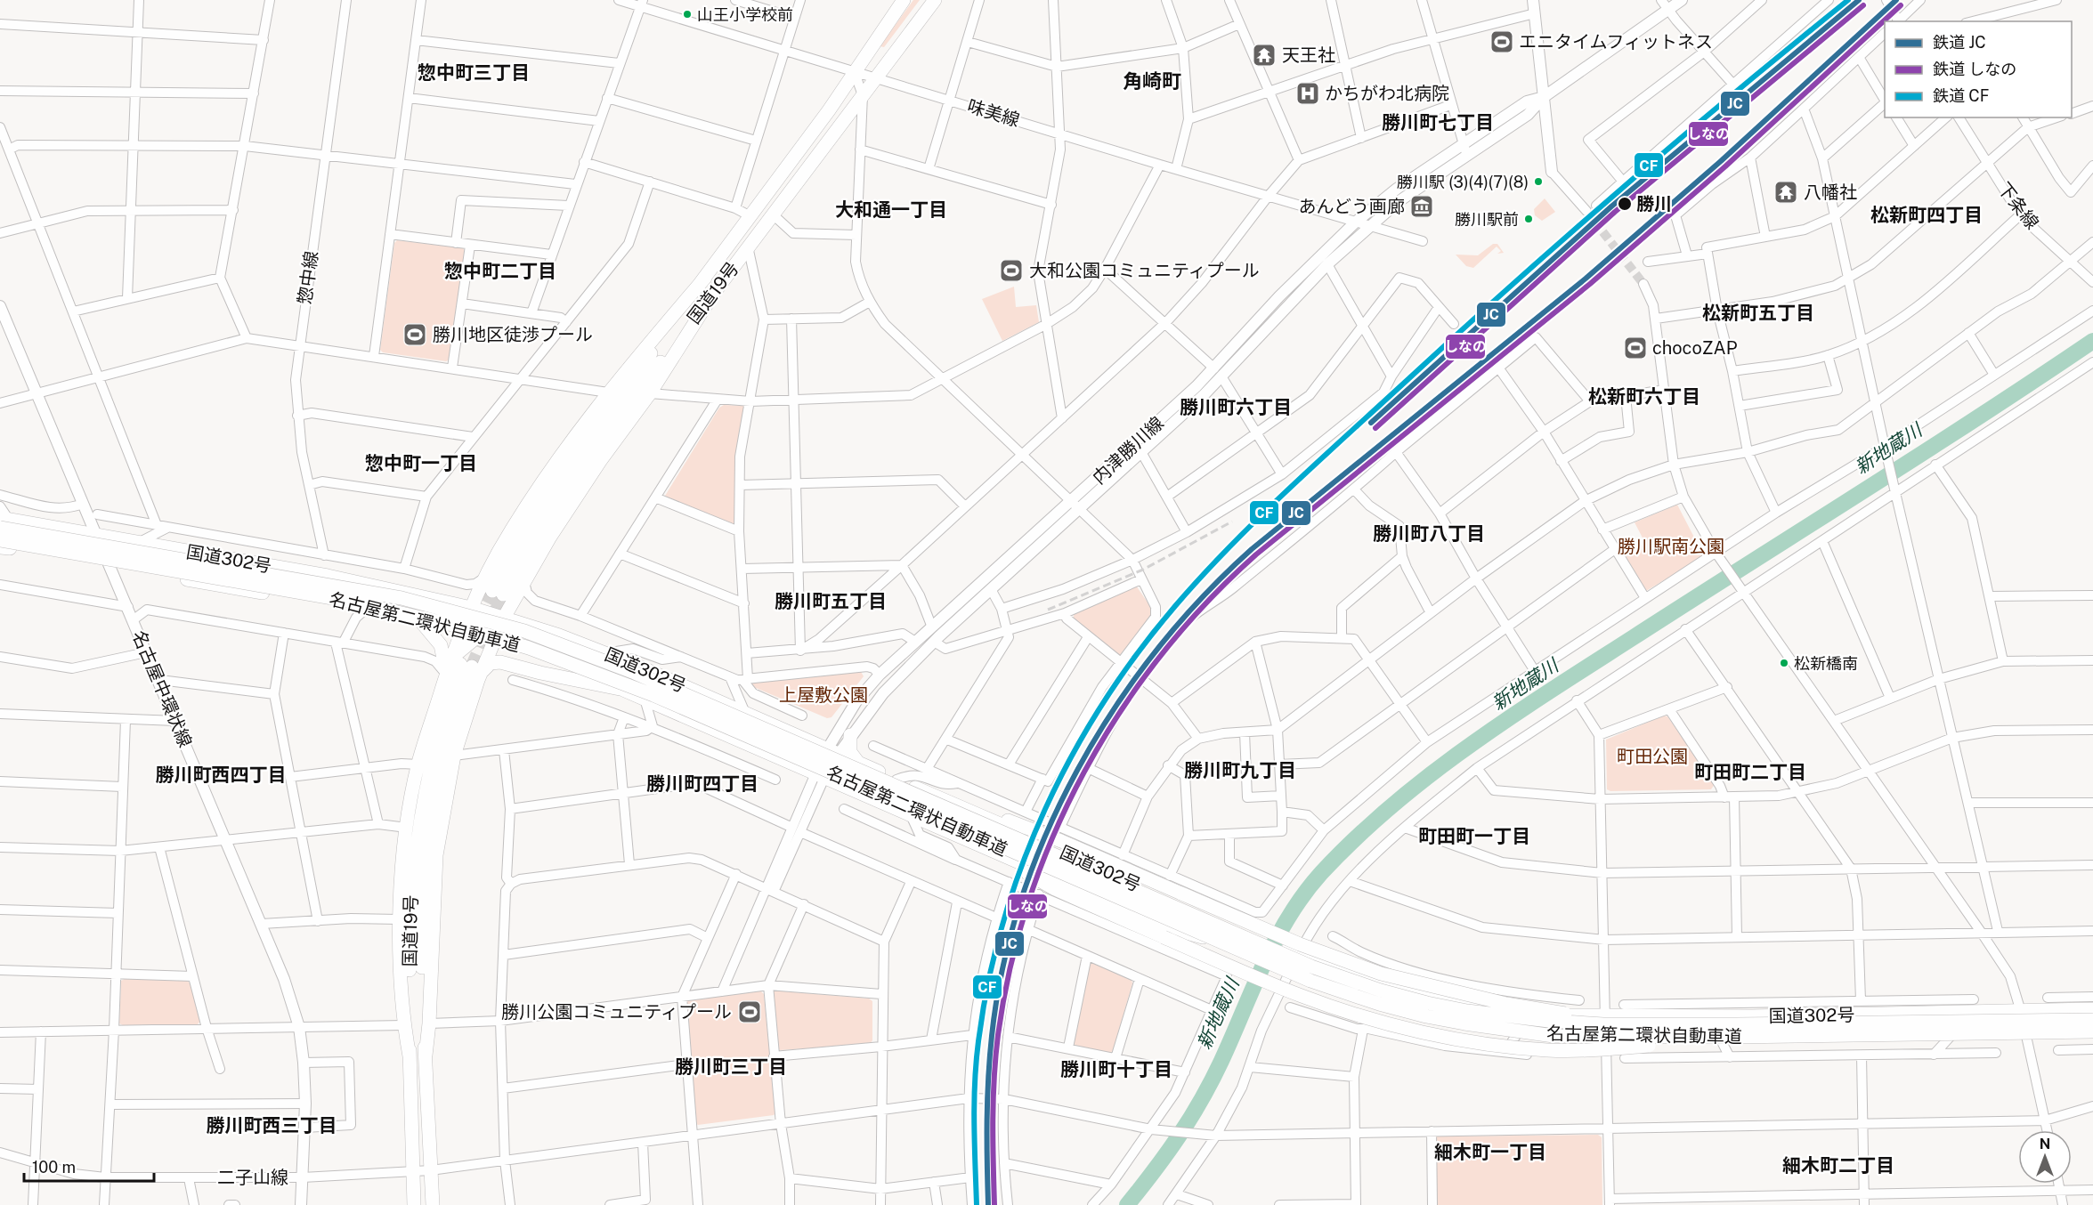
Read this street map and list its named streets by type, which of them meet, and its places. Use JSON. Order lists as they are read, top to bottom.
{
  "streets": {
    "highway": ["国道19号", "国道302号", "名古屋第二環状自動車道"],
    "main road": ["内津勝川線", "名古屋中環状線"],
    "street": [
      "味美線",
      "下条線",
      "惣中線",
      "二子山線"
    ]
  },
  "crossings": [
    ["味美線", "国道19号"],
    ["味美線", "内津勝川線"],
    ["国道19号", "二子山線"],
    ["内津勝川線", "国道302号"],
    ["国道302号", "名古屋第二環状自動車道"],
    ["国道302号", "名古屋中環状線"],
    ["名古屋中環状線", "二子山線"]
  ],
  "districts": [
    "惣中町三丁目",
    "角崎町",
    "勝川町七丁目",
    "大和通一丁目",
    "松新町四丁目",
    "惣中町二丁目",
    "松新町五丁目",
    "松新町六丁目",
    "勝川町六丁目",
    "惣中町一丁目",
    "勝川町八丁目",
    "勝川町五丁目",
    "勝川町九丁目",
    "町田町二丁目",
    "勝川町西四丁目",
    "勝川町四丁目",
    "町田町一丁目",
    "勝川町三丁目",
    "勝川町十丁目",
    "勝川町西三丁目",
    "細木町一丁目",
    "細木町二丁目"
  ],
  "water": ["新地蔵川"],
  "parks": ["勝川駅南公園", "上屋敷公園", "町田公園"],
  "places": {
    "other": [
      "山王小学校前",
      "勝川駅 (3)(4)(7)(8)",
      "勝川",
      "勝川駅前",
      "松新橋南"
    ],
    "sports": [
      "エニタイムフィットネス",
      "大和公園コミュニティプール",
      "勝川地区徒渉プール",
      "chocoZAP",
      "勝川公園コミュニティプール"
    ],
    "temple": ["天王社", "八幡社"],
    "hospital": ["かちがわ北病院"],
    "museum": ["あんどう画廊"]
  },
  "lines": ["rail line JC", "rail line CF", "rail line しなの"],
  "legend": ["鉄道 JC", "鉄道 しなの", "鉄道 CF"],
  "scale_bar": "100 m",
  "north": "top"
}
